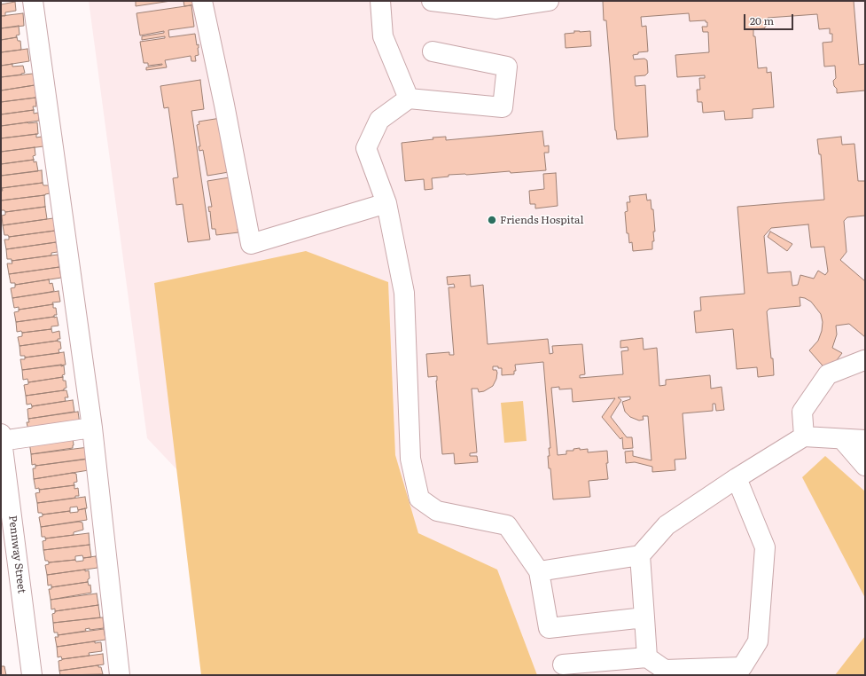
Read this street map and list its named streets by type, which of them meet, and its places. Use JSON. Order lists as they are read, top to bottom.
{
  "streets": {
    "street": ["Pennway Street"]
  },
  "places": ["Friends Hospital"],
  "scale_bar": "20 m"
}
